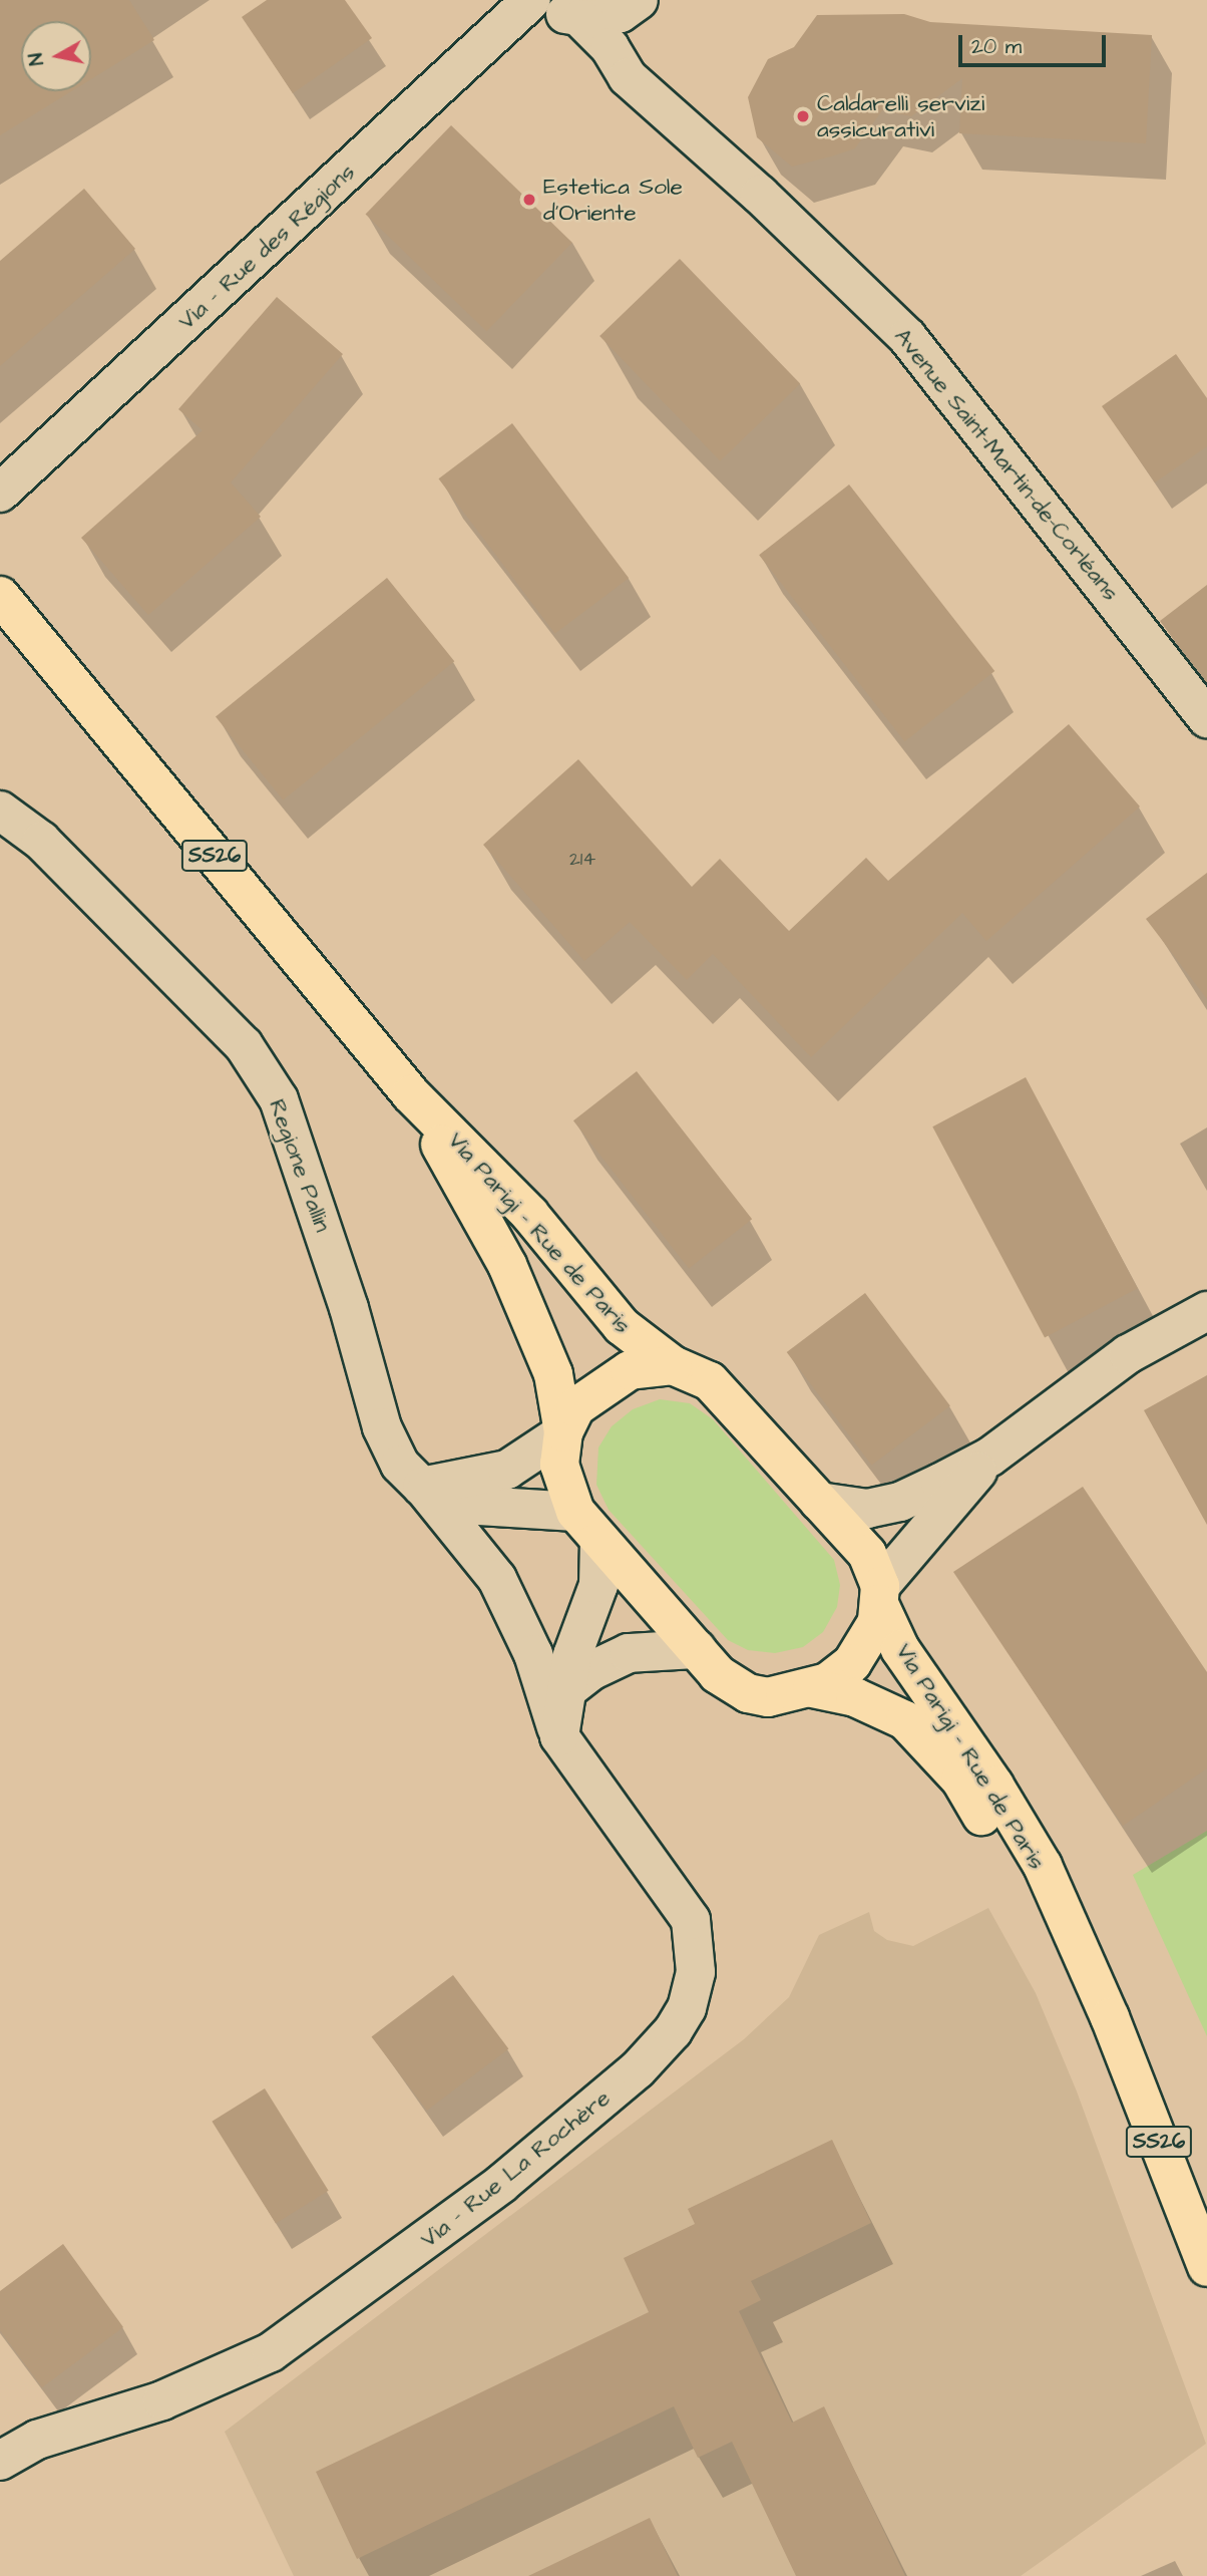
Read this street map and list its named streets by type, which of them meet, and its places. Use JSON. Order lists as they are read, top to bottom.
{
  "streets": {
    "main road": ["SS26", "Via Parigi - Rue de Paris"],
    "street": [
      "Via - Rue des Régions",
      "Avenue Saint-Martin-de-Corléans",
      "Regione Pallin",
      "Via - Rue La Rochère"
    ]
  },
  "crossings": [
    ["Regione Pallin", "Via Parigi - Rue de Paris"],
    ["Regione Pallin", "Via - Rue La Rochère"]
  ],
  "places": ["Caldarelli servizi assicurativi", "Estetica Sole d'Oriente"],
  "house_numbers": ["214"],
  "scale_bar": "20 m",
  "north": "left"
}
